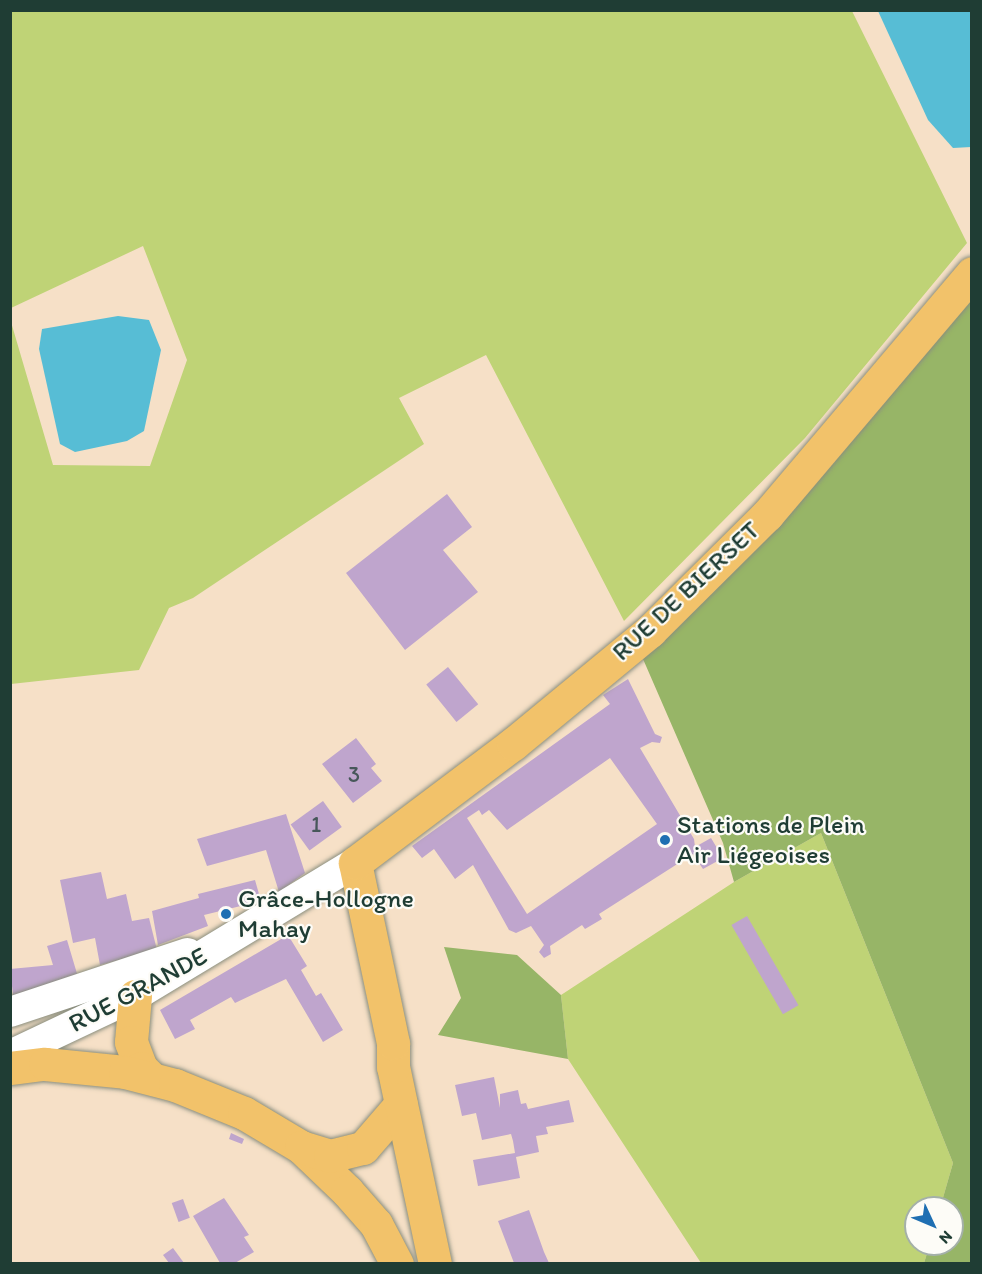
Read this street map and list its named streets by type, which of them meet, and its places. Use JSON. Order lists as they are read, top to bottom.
{
  "streets": {
    "main road": ["RUE DE BIERSET"],
    "street": ["RUE GRANDE"]
  },
  "crossings": [
    ["RUE DE BIERSET", "RUE GRANDE"]
  ],
  "places": ["Stations de Plein Air Liégeoises", "Grâce-Hollogne Mahay"],
  "house_numbers": ["3", "1"],
  "north": "bottom right"
}
